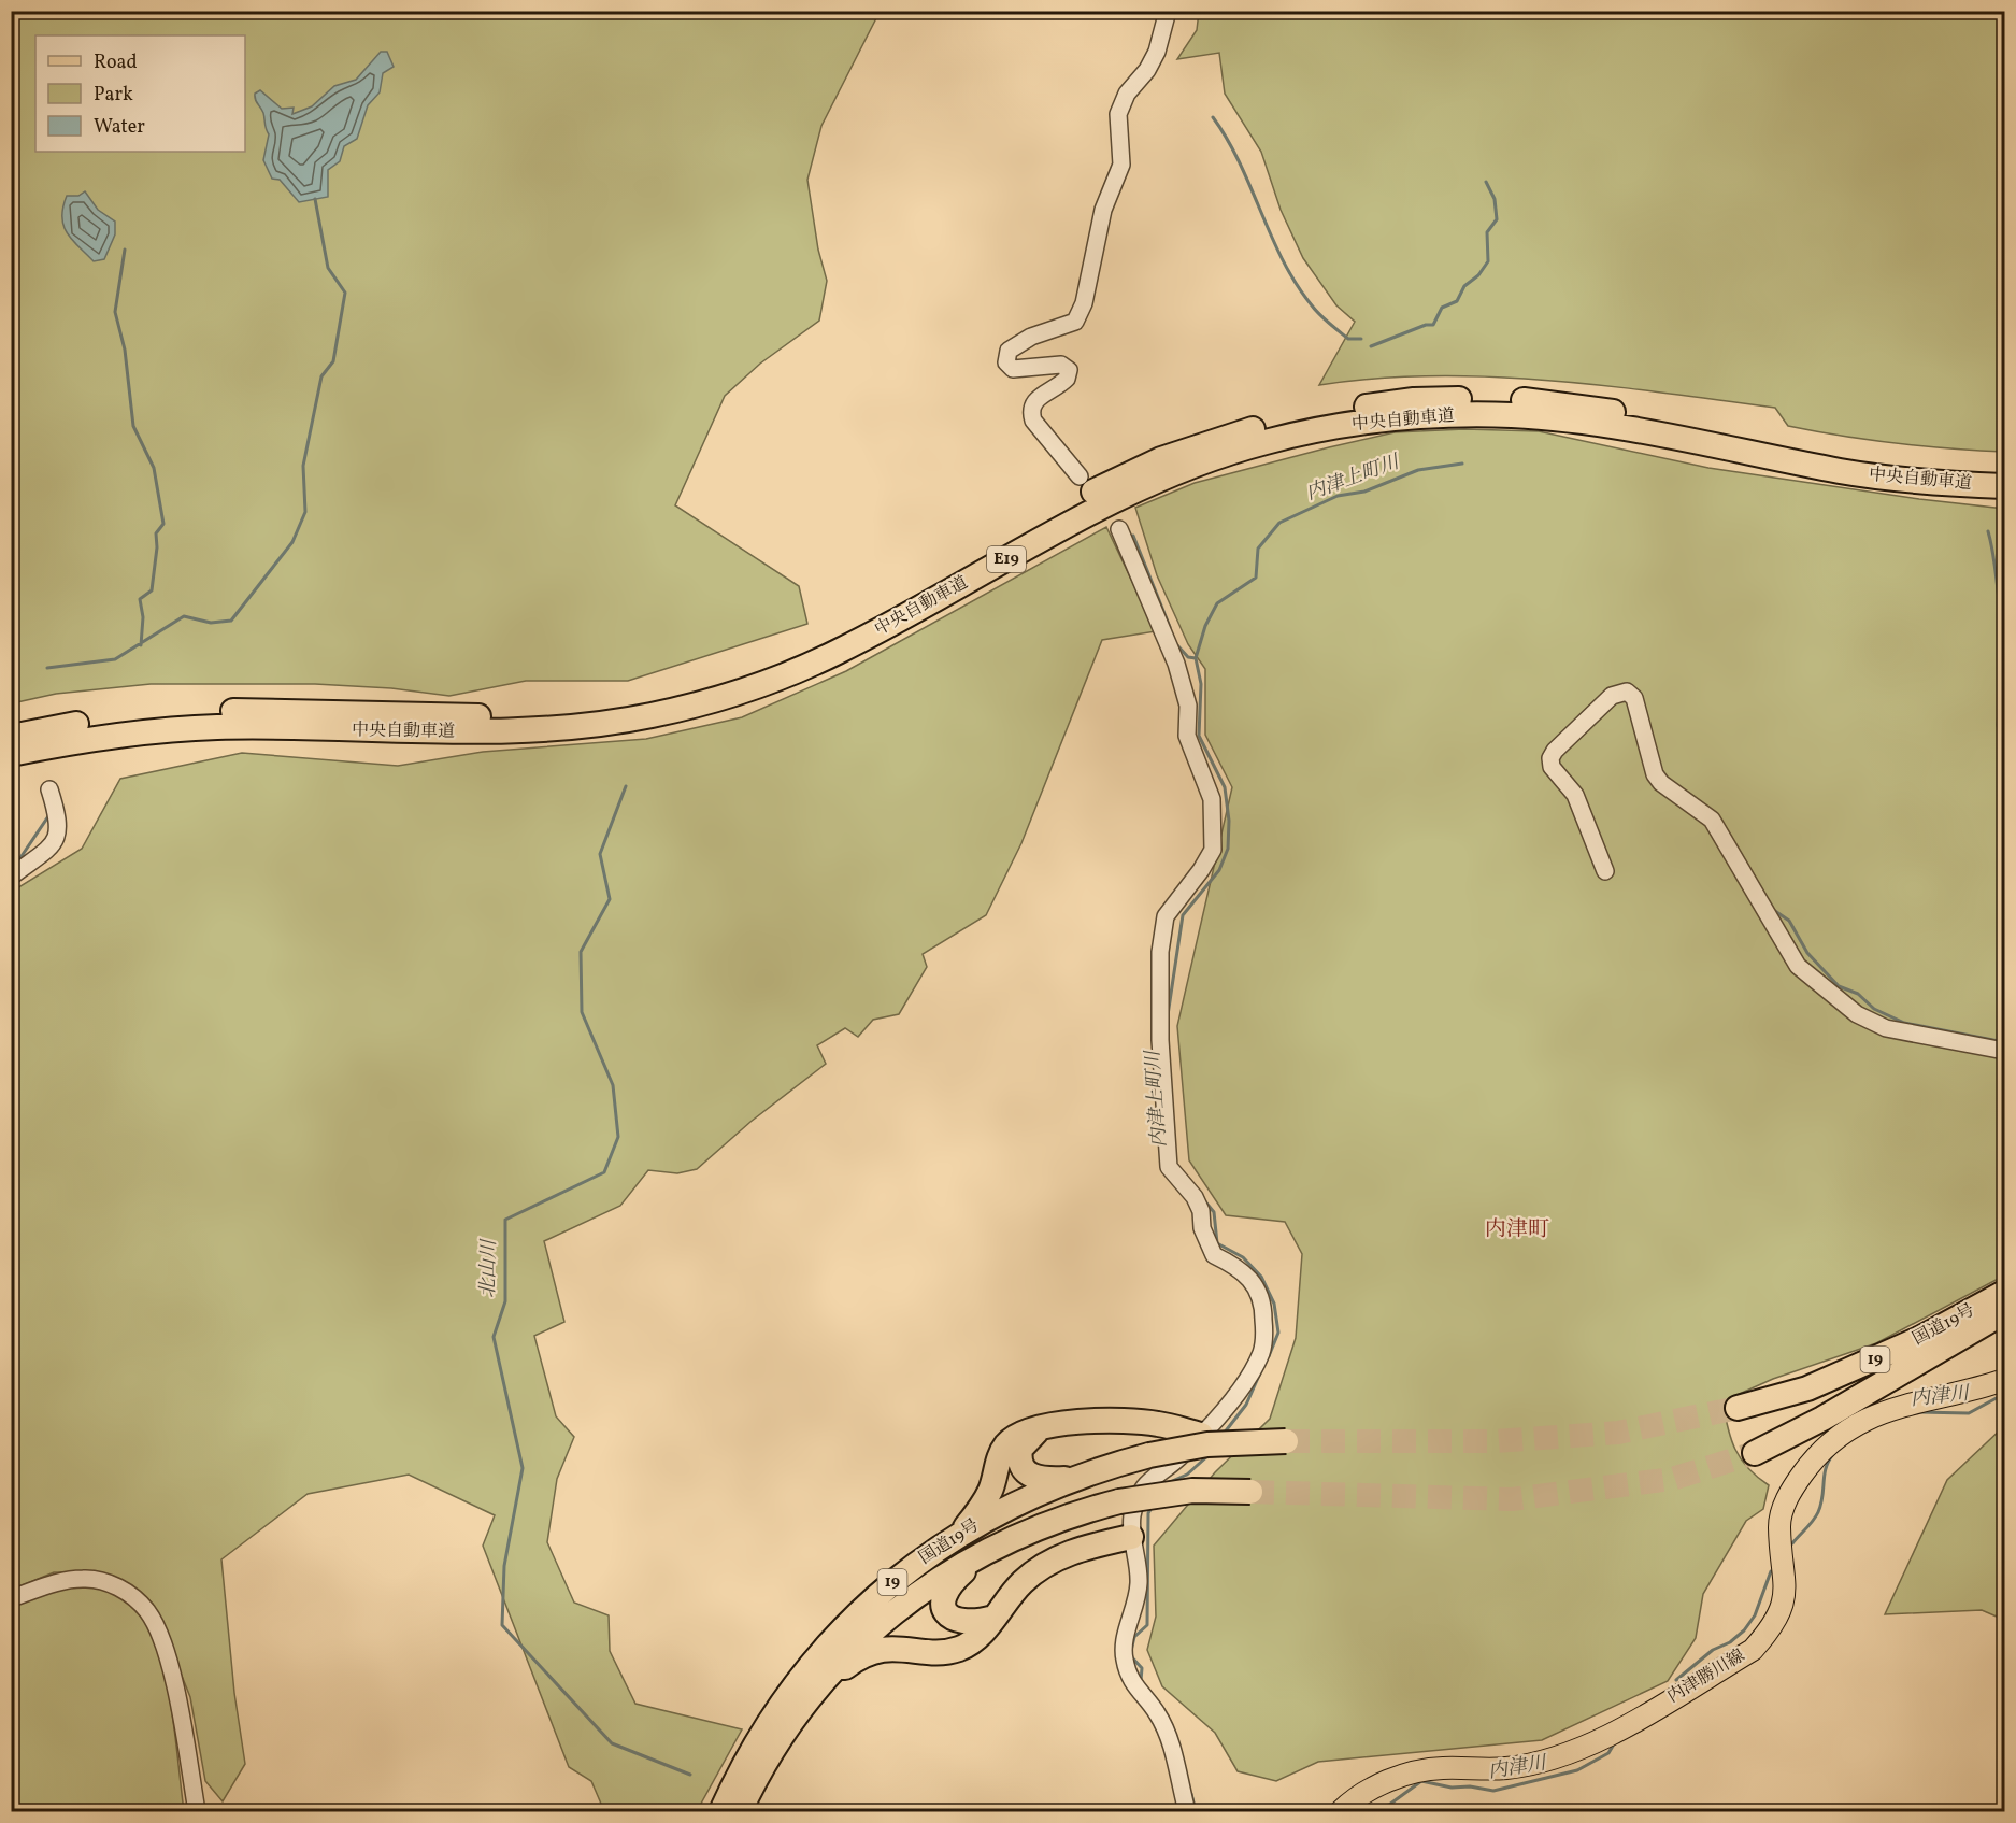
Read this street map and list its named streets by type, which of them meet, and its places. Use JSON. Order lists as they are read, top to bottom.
{
  "streets": {
    "highway": [
      "中央自動車道",
      "E19",
      "国道19号",
      "19"
    ],
    "main road": ["内津勝川線"]
  },
  "districts": ["内津町"],
  "water": ["内津上町川", "北山川", "内津川"],
  "legend": ["Road", "Park", "Water"]
}
